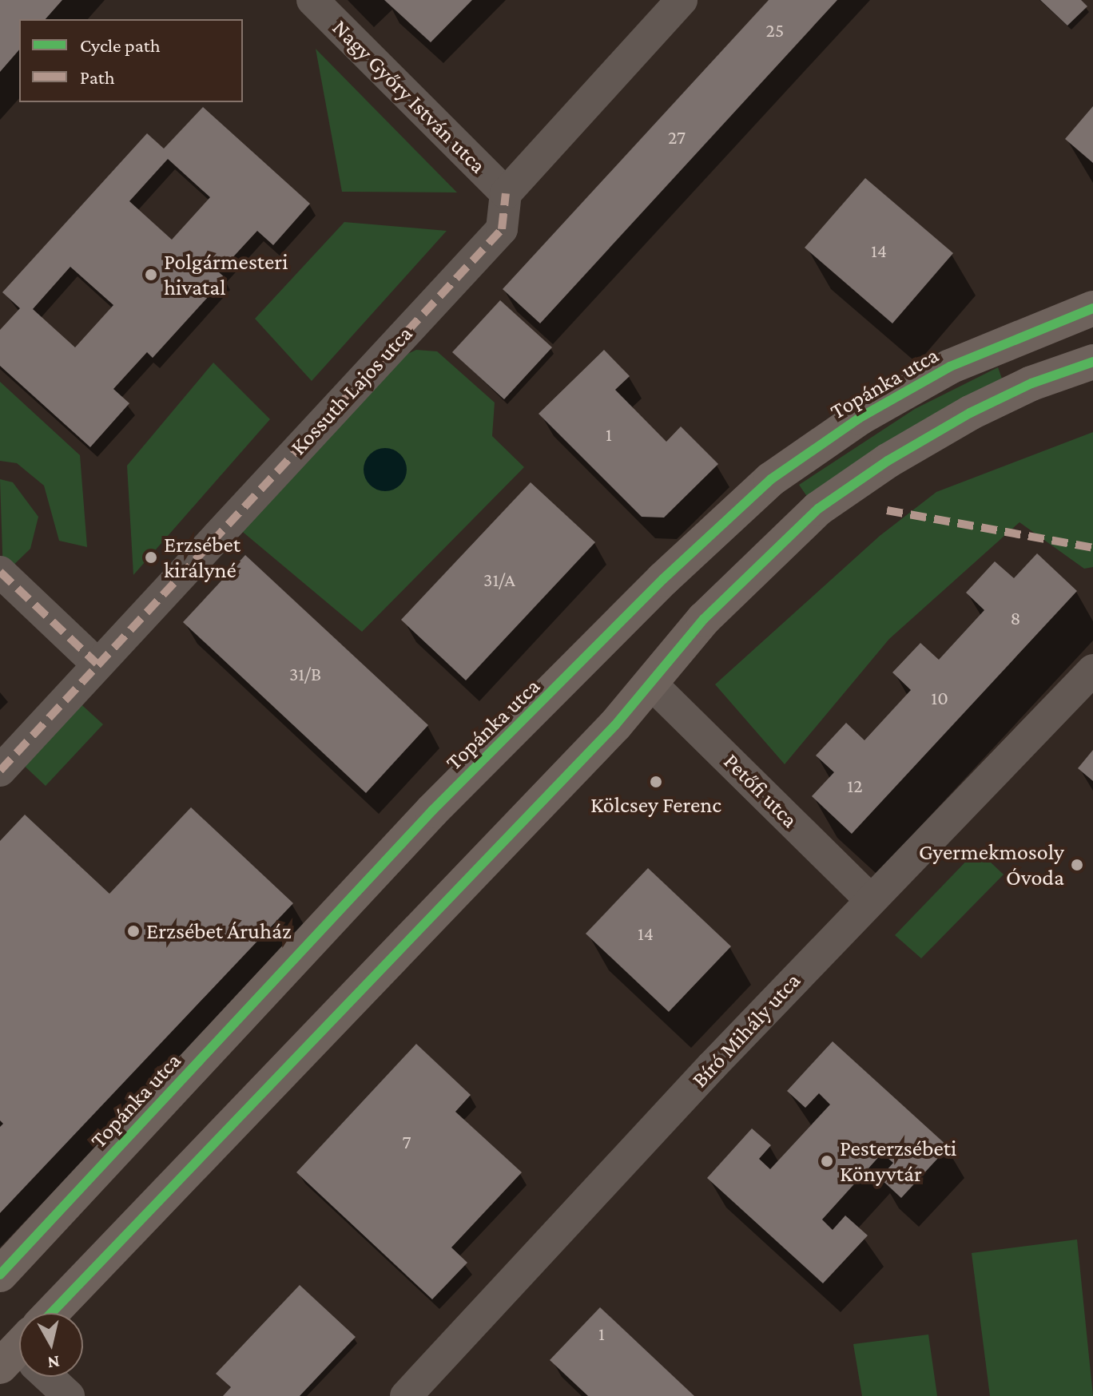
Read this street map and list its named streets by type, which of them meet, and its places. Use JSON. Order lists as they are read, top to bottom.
{
  "streets": {
    "street": [
      "Nagy Győry István utca",
      "Topánka utca",
      "Kossuth Lajos utca",
      "Petőfi utca",
      "Bíró Mihály utca"
    ]
  },
  "crossings": [
    ["Nagy Győry István utca", "Kossuth Lajos utca"],
    ["Petőfi utca", "Bíró Mihály utca"]
  ],
  "places": [
    "Polgármesteri hivatal",
    "Erzsébet királyné",
    "Kölcsey Ferenc",
    "Gyermekmosoly Óvoda",
    "Erzsébet Áruház",
    "Pesterzsébeti Könyvtár"
  ],
  "house_numbers": [
    "25",
    "27",
    "14",
    "1",
    "31/A",
    "8",
    "31/B",
    "10",
    "12",
    "14",
    "7",
    "1"
  ],
  "legend": ["Cycle path", "Path"],
  "north": "bottom"
}
